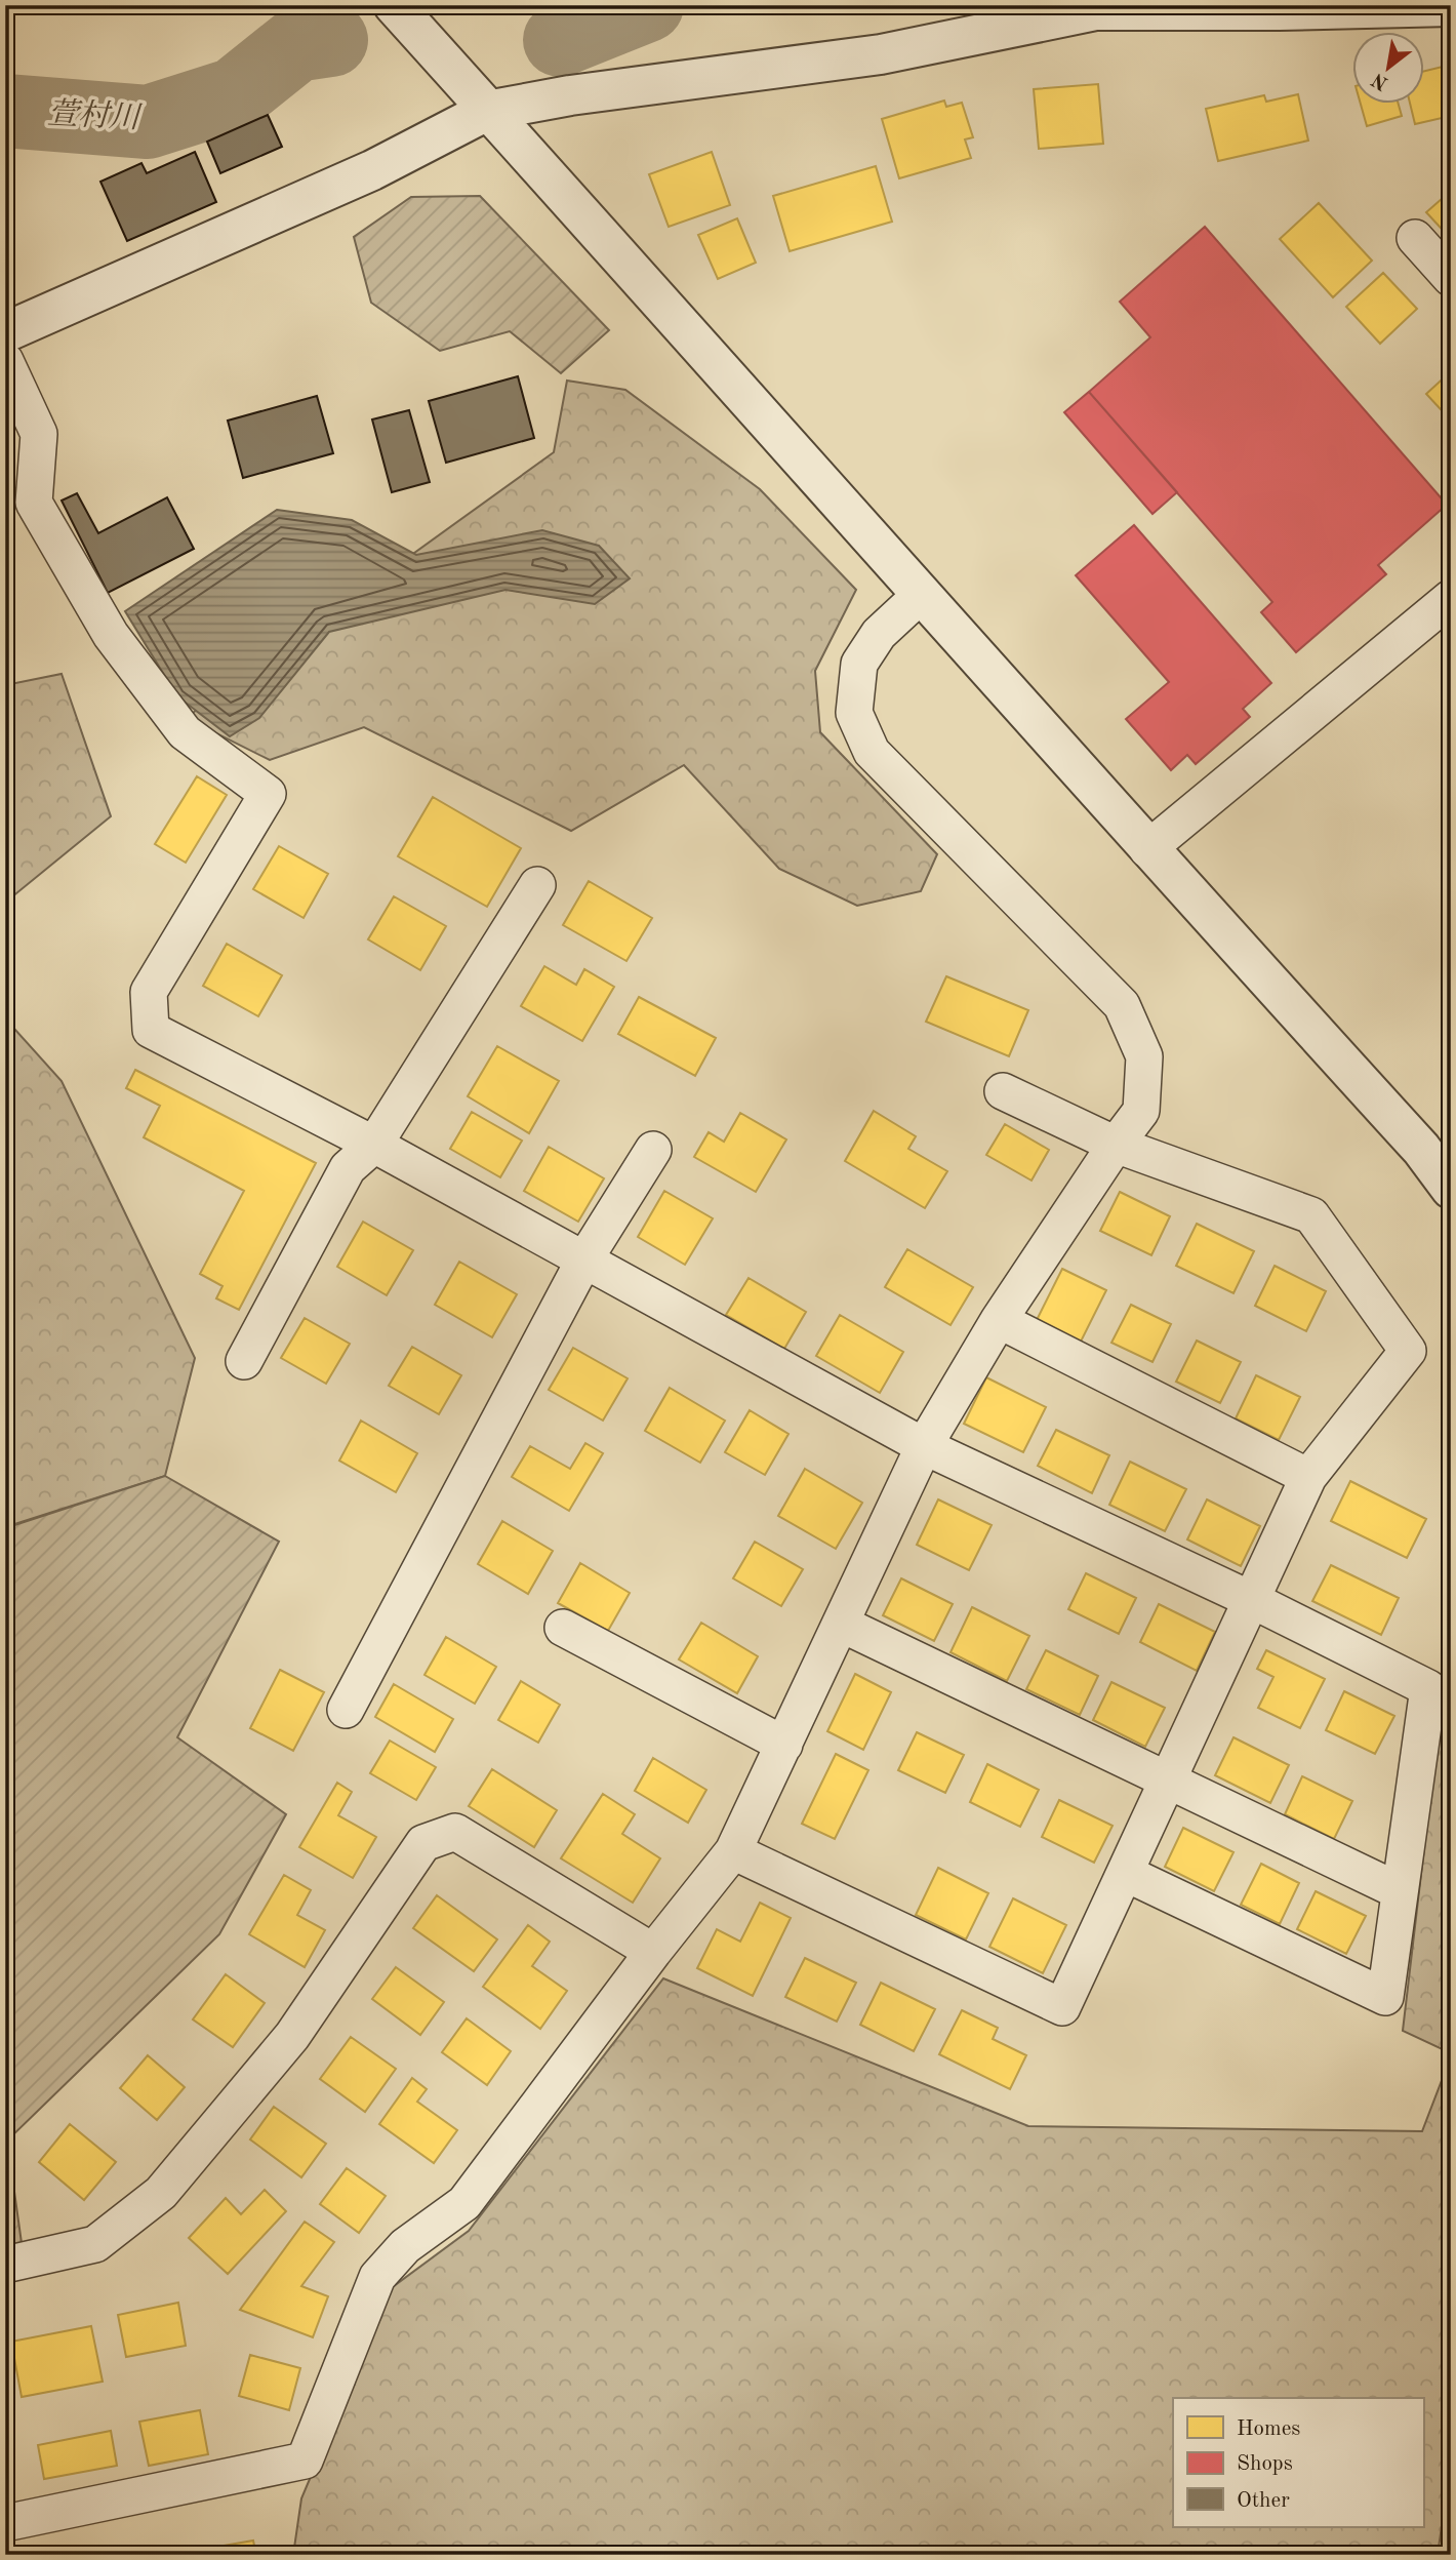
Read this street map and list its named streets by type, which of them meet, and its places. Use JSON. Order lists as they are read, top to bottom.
{
  "water": ["萱村川"],
  "legend": ["Homes", "Shops", "Other"],
  "north": "bottom left"
}
